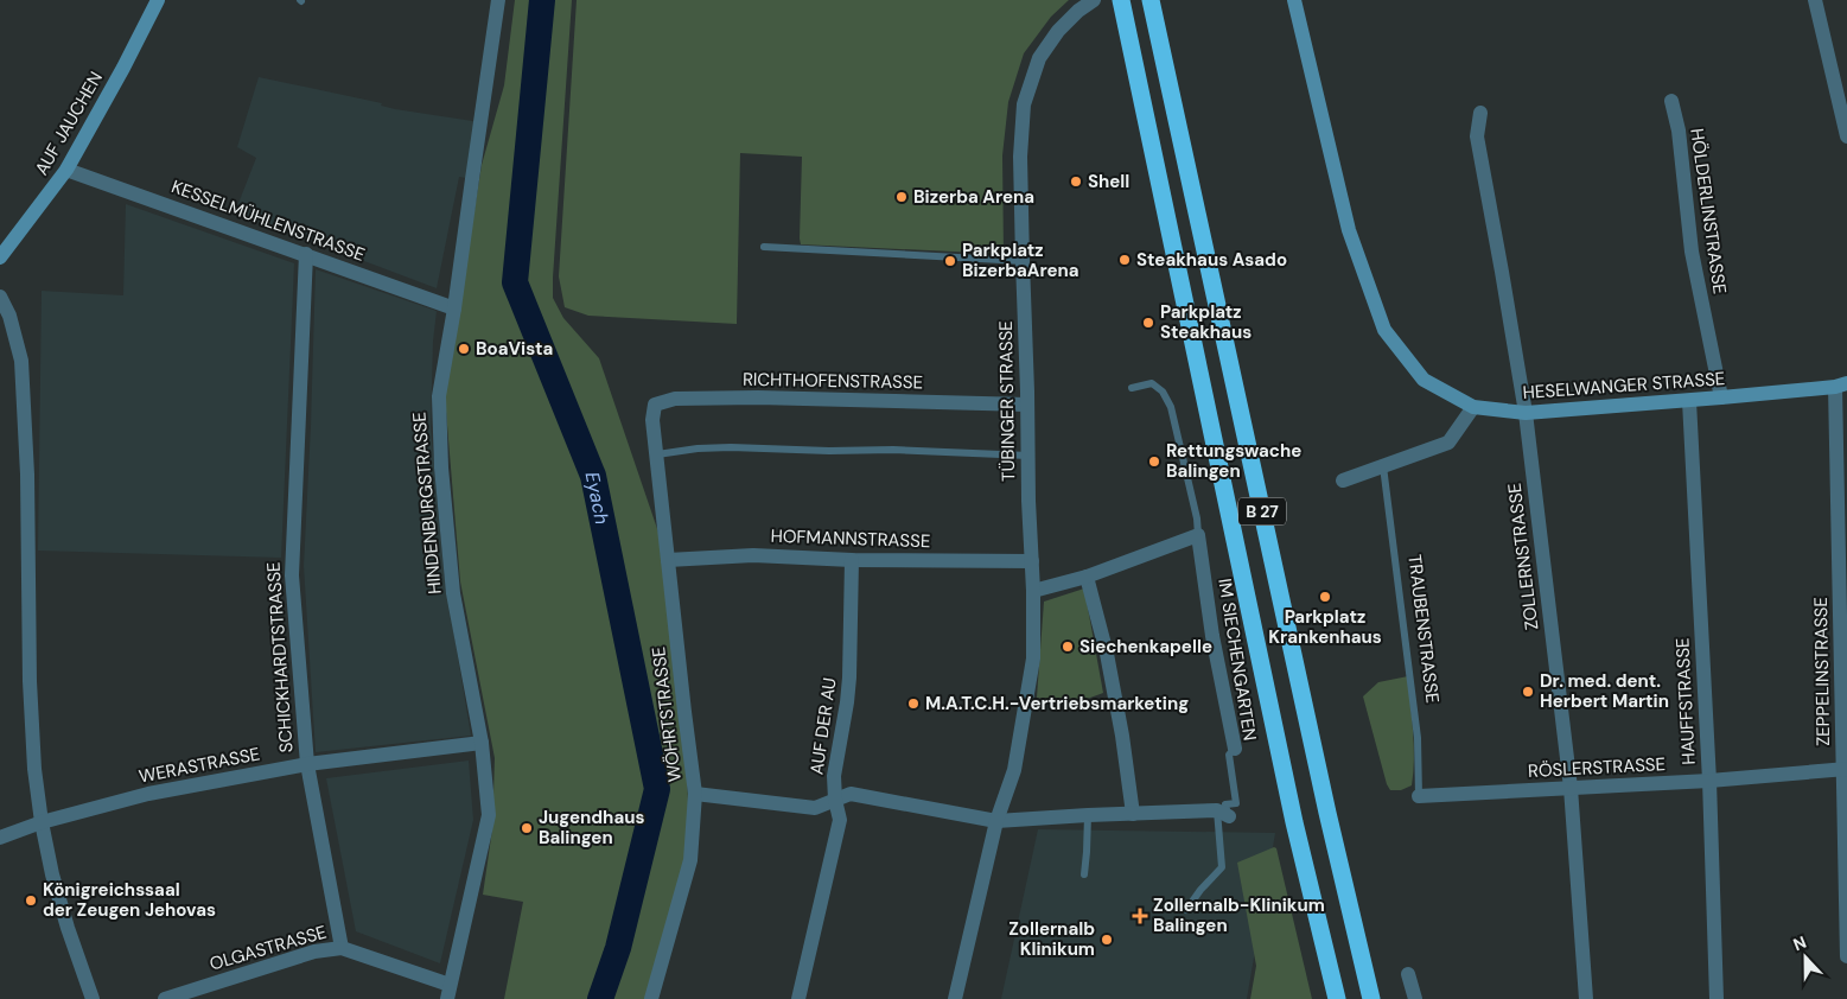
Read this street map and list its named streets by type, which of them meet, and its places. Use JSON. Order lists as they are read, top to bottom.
{
  "streets": {
    "highway": ["B 27"],
    "street": [
      "AUF JAUCHEN",
      "HÖLDERLINSTRASSE",
      "KESSELMÜHLENSTRASSE",
      "RICHTHOFENSTRASSE",
      "HESELWANGER STRASSE",
      "TÜBINGER STRASSE",
      "HINDENBURGSTRASSE",
      "HOFMANNSTRASSE",
      "ZOLLERNSTRASSE",
      "SCHICKHARDTSTRASSE",
      "IM SIECHENGARTEN",
      "ZEPPELINSTRASSE",
      "HAUFFSTRASSE",
      "WÖHRTSTRASSE",
      "AUF DER AU",
      "WERASTRASSE",
      "RÖSLERSTRASSE",
      "OLGASTRASSE"
    ],
    "lane": ["TRAUBENSTRASSE"]
  },
  "crossings": [
    ["AUF JAUCHEN", "KESSELMÜHLENSTRASSE"],
    ["HÖLDERLINSTRASSE", "HESELWANGER STRASSE"],
    ["KESSELMÜHLENSTRASSE", "HINDENBURGSTRASSE"],
    ["KESSELMÜHLENSTRASSE", "SCHICKHARDTSTRASSE"],
    ["RICHTHOFENSTRASSE", "TÜBINGER STRASSE"],
    ["RICHTHOFENSTRASSE", "WÖHRTSTRASSE"],
    ["HESELWANGER STRASSE", "ZOLLERNSTRASSE"],
    ["HESELWANGER STRASSE", "ZEPPELINSTRASSE"],
    ["HESELWANGER STRASSE", "HAUFFSTRASSE"],
    ["TÜBINGER STRASSE", "HOFMANNSTRASSE"],
    ["HINDENBURGSTRASSE", "WERASTRASSE"],
    ["HINDENBURGSTRASSE", "OLGASTRASSE"],
    ["HOFMANNSTRASSE", "WÖHRTSTRASSE"],
    ["HOFMANNSTRASSE", "AUF DER AU"],
    ["ZOLLERNSTRASSE", "RÖSLERSTRASSE"],
    ["TRAUBENSTRASSE", "RÖSLERSTRASSE"],
    ["SCHICKHARDTSTRASSE", "WERASTRASSE"],
    ["SCHICKHARDTSTRASSE", "OLGASTRASSE"],
    ["ZEPPELINSTRASSE", "RÖSLERSTRASSE"],
    ["HAUFFSTRASSE", "RÖSLERSTRASSE"]
  ],
  "water": ["Eyach"],
  "places": {
    "other": [
      "Shell",
      "Bizerba Arena",
      "Steakhaus Asado",
      "Parkplatz BizerbaArena",
      "Parkplatz Steakhaus",
      "BoaVista",
      "Rettungswache Balingen",
      "Parkplatz Krankenhaus",
      "Siechenkapelle",
      "Dr. med. dent. Herbert Martin",
      "M.A.T.C.H.-Vertriebsmarketing",
      "Jugendhaus Balingen",
      "Königreichssaal der Zeugen Jehovas",
      "Zollernalb Klinikum"
    ],
    "health": ["Zollernalb-Klinikum Balingen"]
  },
  "north": "top"
}
